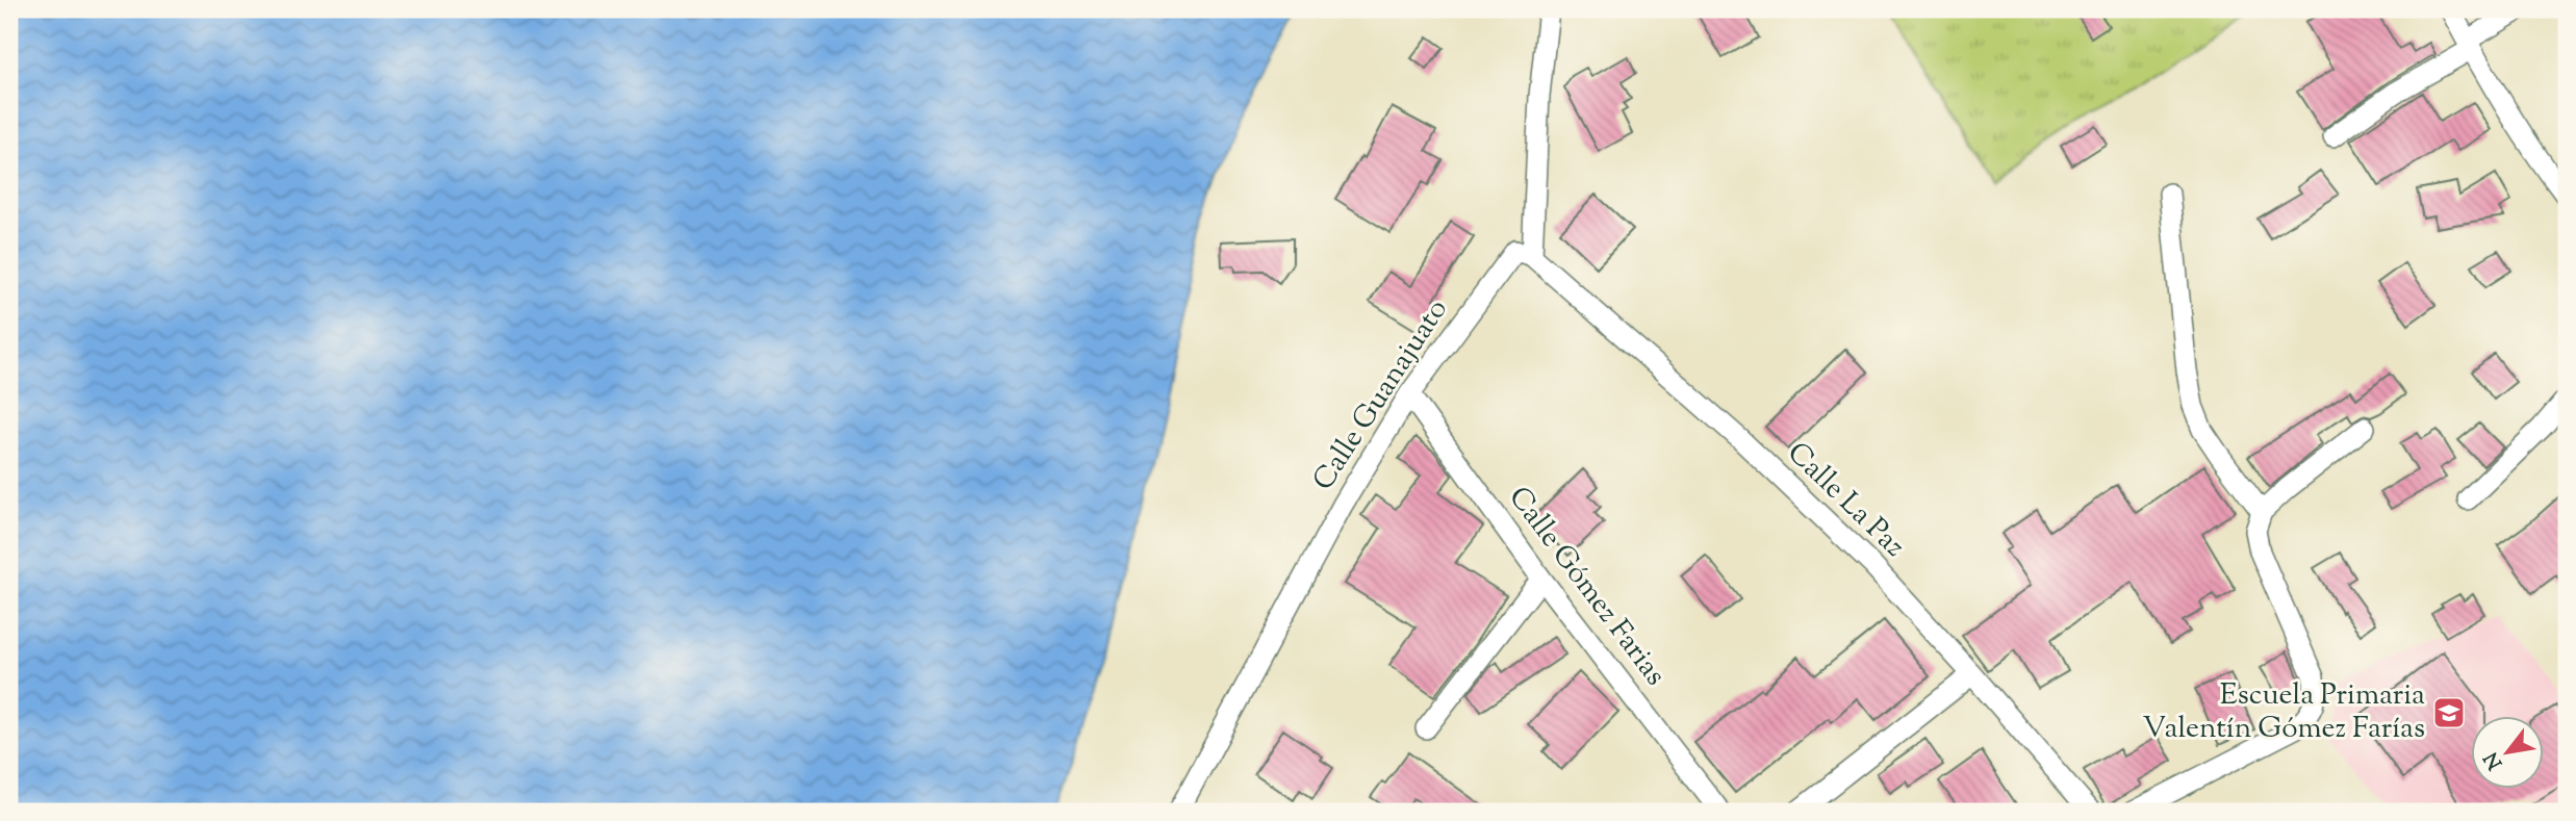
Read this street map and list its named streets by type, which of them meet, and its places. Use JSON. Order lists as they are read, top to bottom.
{
  "streets": {
    "street": ["Calle Guanajuato", "Calle La Paz", "Calle Gómez Farias"]
  },
  "crossings": [
    ["Calle Guanajuato", "Calle La Paz"],
    ["Calle Guanajuato", "Calle Gómez Farias"]
  ],
  "places": {
    "school or university": ["Escuela Primaria Valentín Gómez Farías"]
  },
  "north": "bottom left"
}
